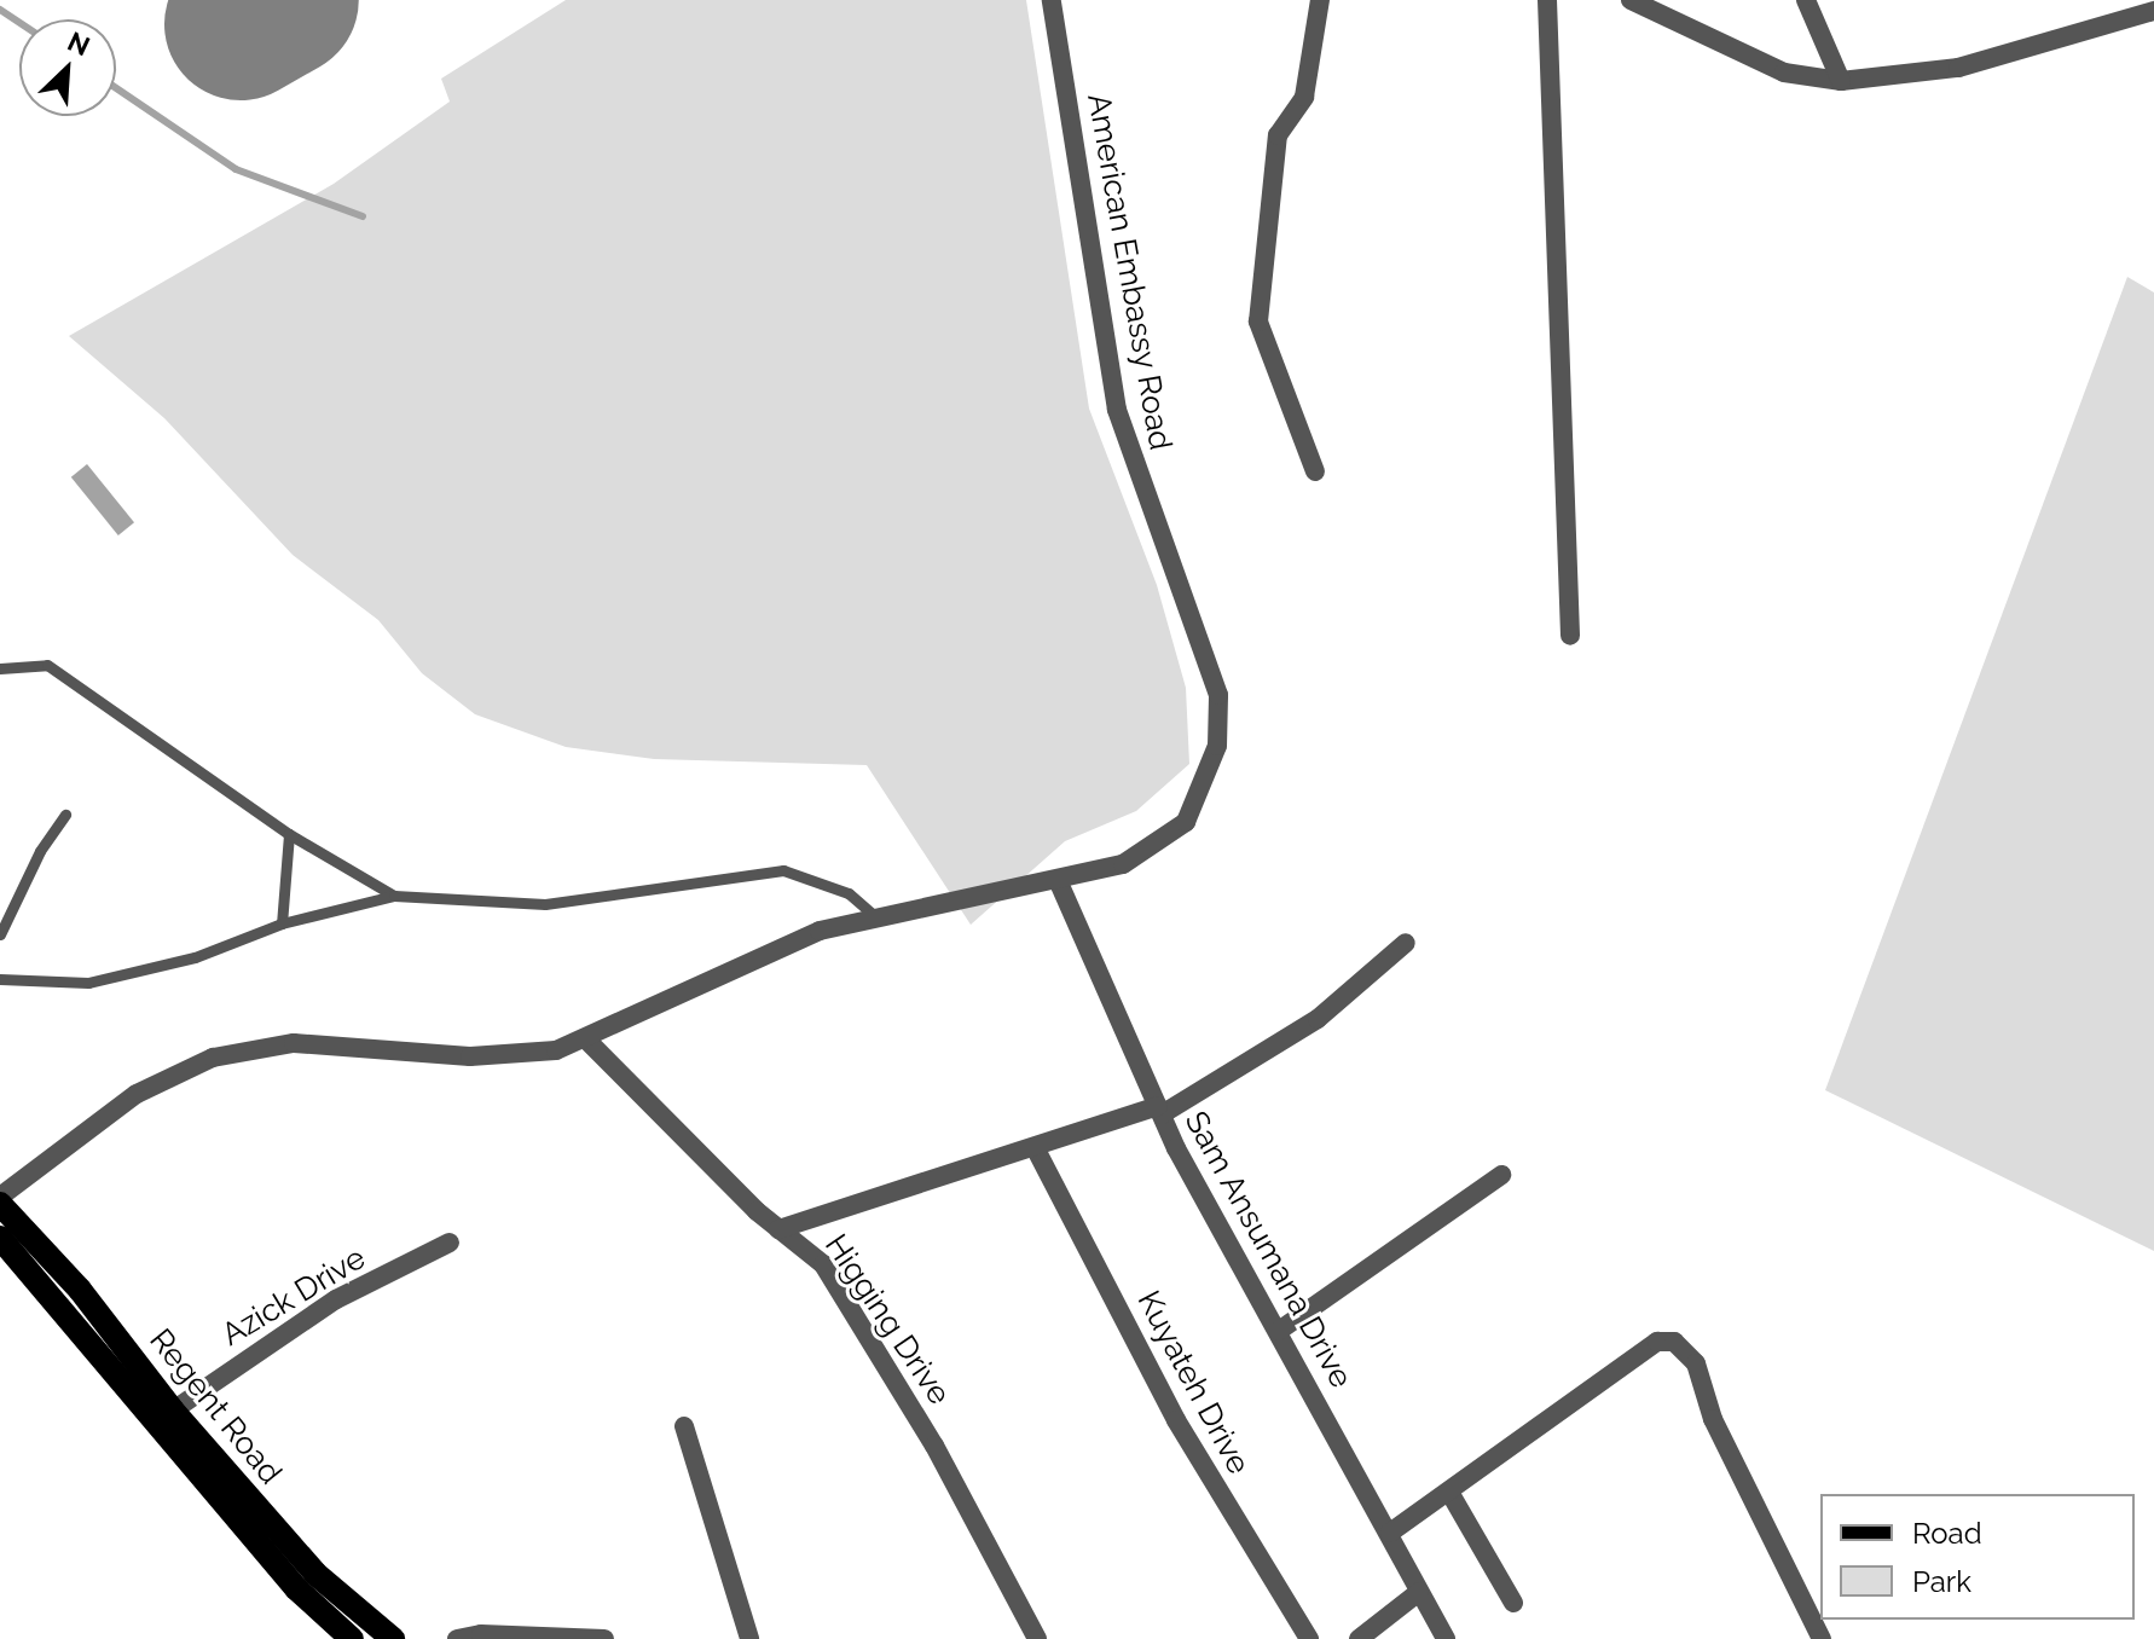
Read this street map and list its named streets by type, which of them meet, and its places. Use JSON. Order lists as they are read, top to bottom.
{
  "streets": {
    "main road": ["Regent Road"],
    "street": [
      "American Embassy Road",
      "Sam Ansumana Drive",
      "Azick Drive",
      "Higging Drive",
      "Kuyateh Drive"
    ]
  },
  "crossings": [
    ["American Embassy Road", "Sam Ansumana Drive"],
    ["American Embassy Road", "Higging Drive"],
    ["American Embassy Road", "Regent Road"],
    ["Azick Drive", "Regent Road"]
  ],
  "legend": ["Road", "Park"],
  "north": "top right"
}
